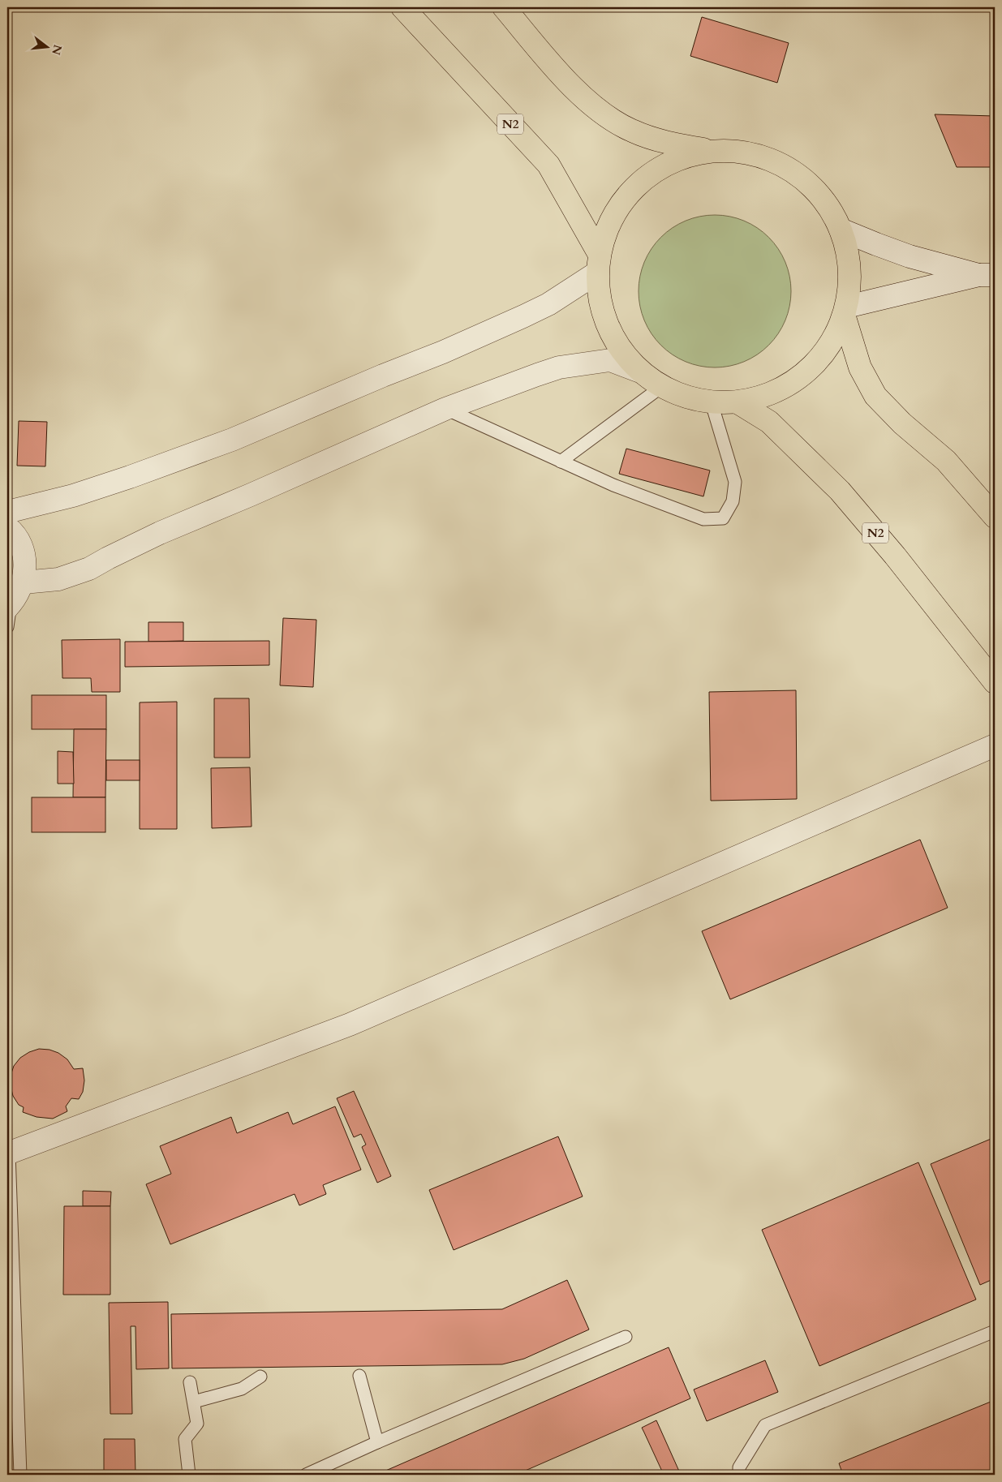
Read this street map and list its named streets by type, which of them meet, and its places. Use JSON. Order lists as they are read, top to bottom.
{
  "streets": {
    "highway": ["N2"]
  },
  "north": "right"
}
